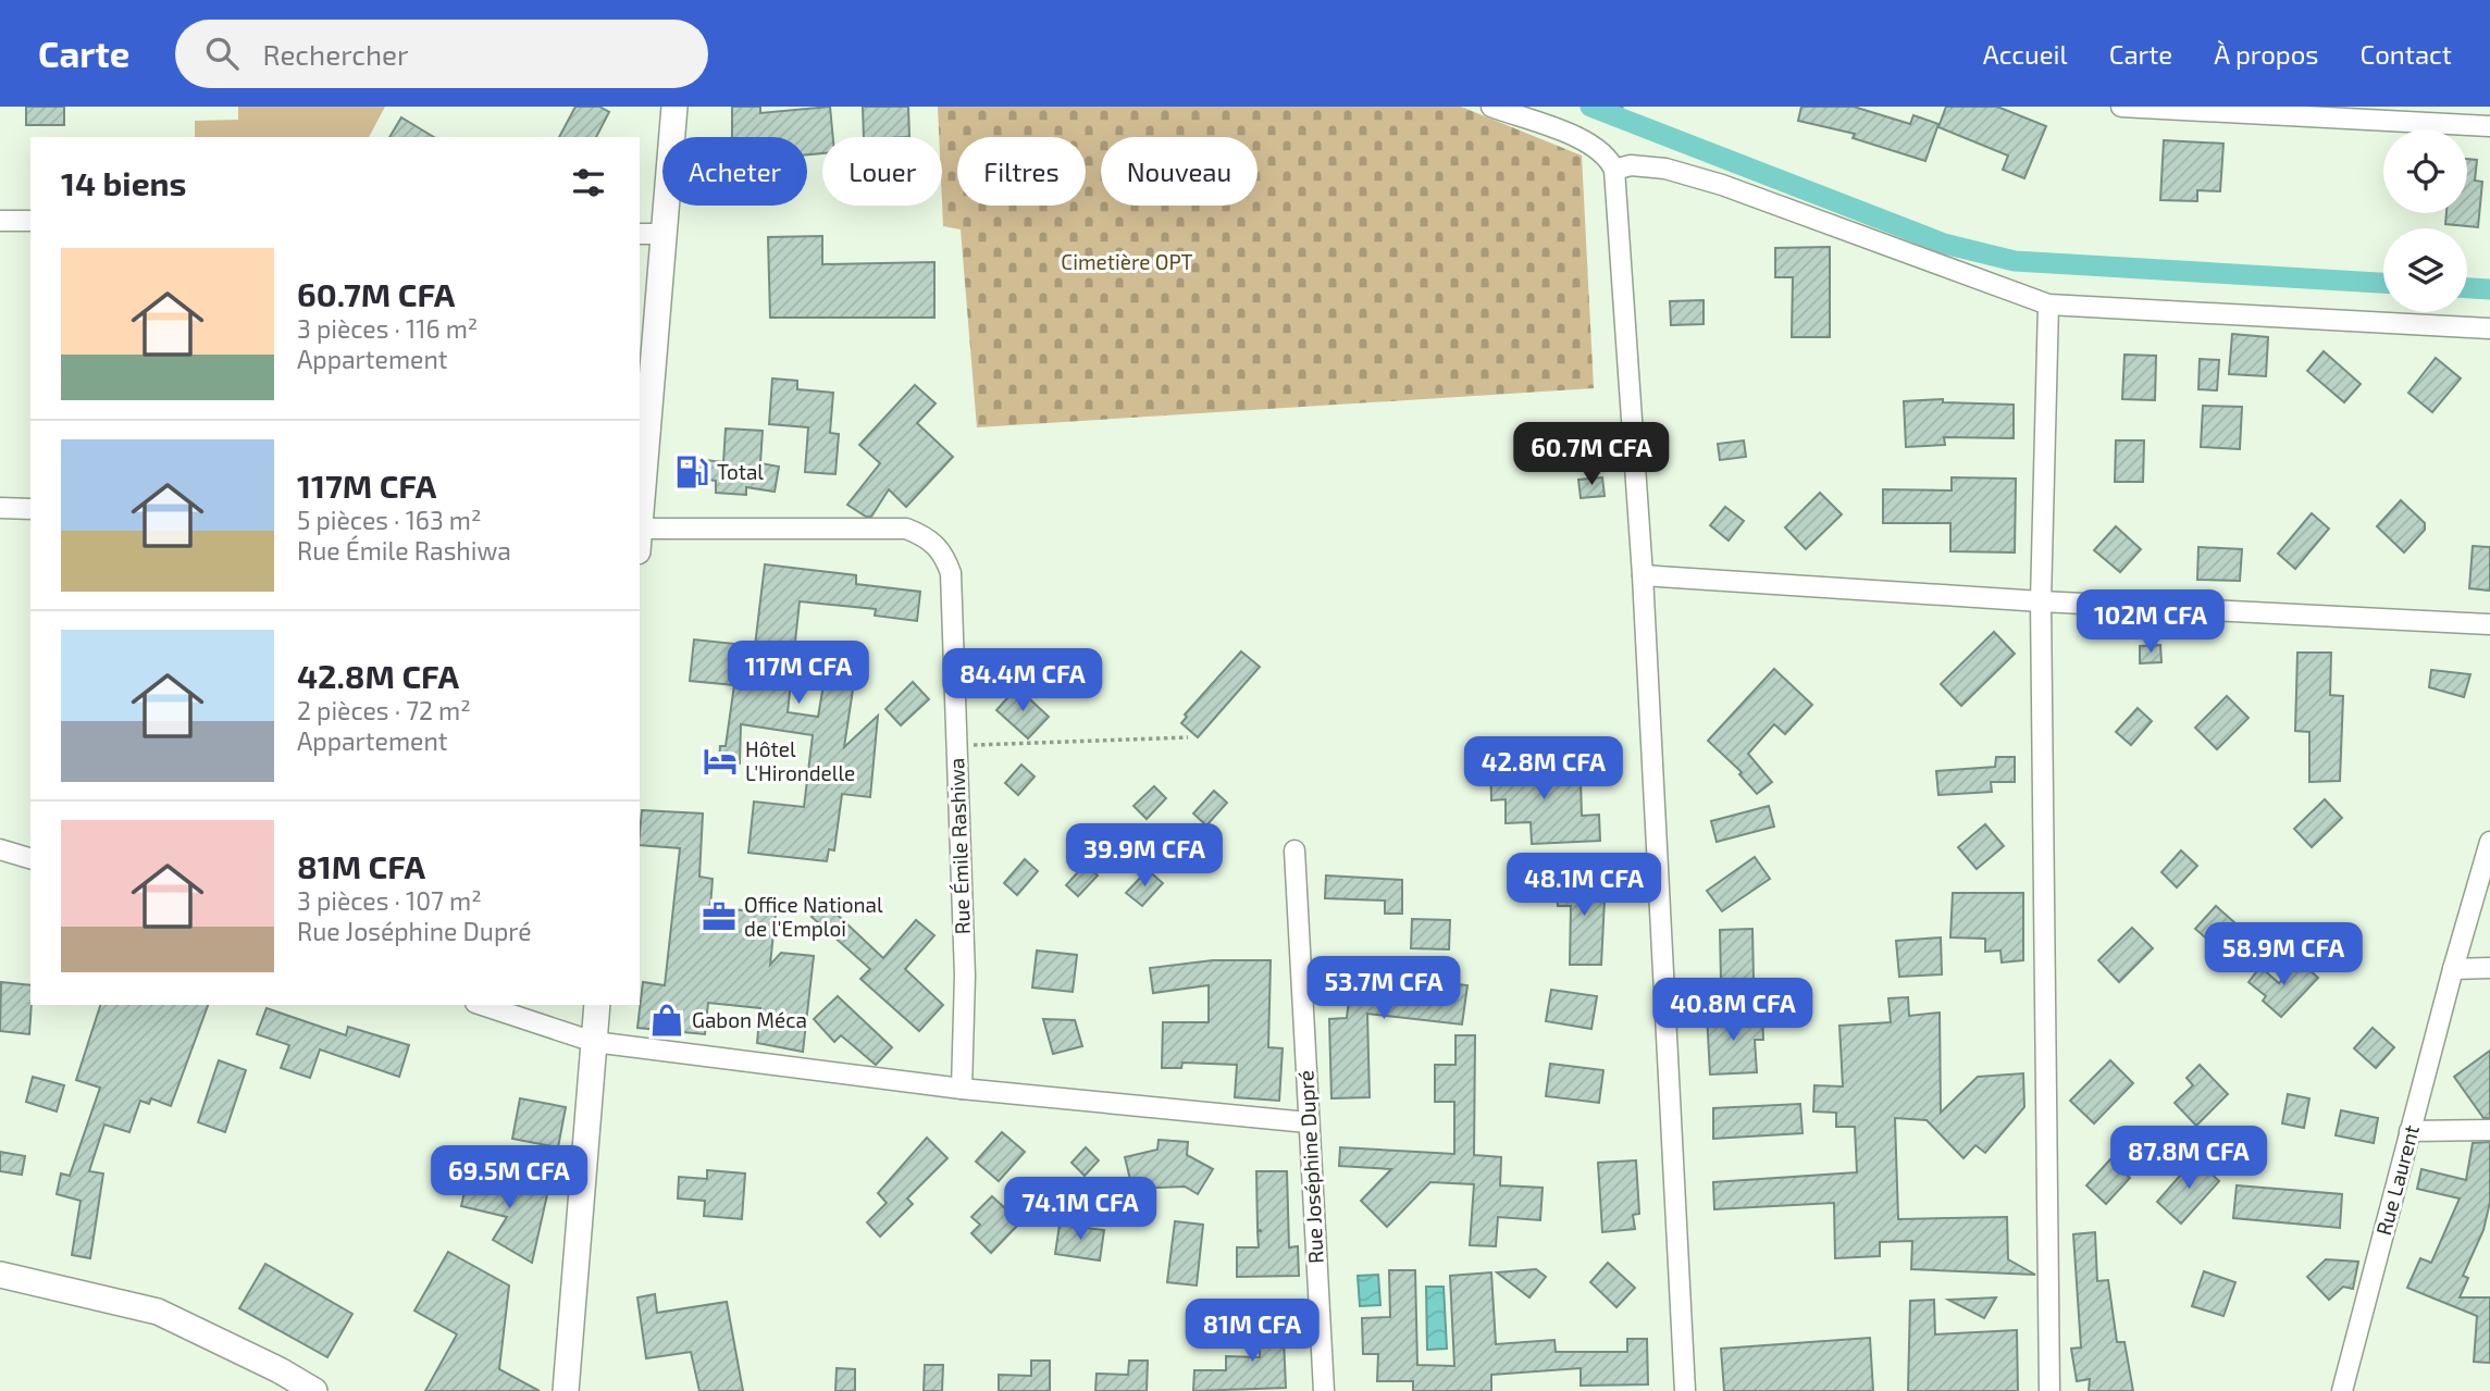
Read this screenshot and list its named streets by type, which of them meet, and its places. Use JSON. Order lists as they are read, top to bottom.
{
  "streets": {
    "street": ["Rue Émile Rashiwa", "Rue Joséphine Dupré", "Rue Laurent"]
  },
  "parks": ["Cimetière OPT"],
  "places": {
    "fuel station": ["Total"],
    "hotel": ["Hôtel L'Hirondelle"],
    "office": ["Office National de l'Emploi"],
    "shop": ["Gabon Méca"]
  },
  "page": {
    "header": "Carte",
    "search": "Rechercher",
    "nav": [
      "Accueil",
      "Carte",
      "À propos",
      "Contact"
    ],
    "chip": [
      "Acheter",
      "Louer",
      "Filtres",
      "Nouveau"
    ],
    "heading": "14 biens",
    "list": [
      {
        "name": "60.7M CFA",
        "note": "3 pièces · 116 m² · Appartement"
      },
      {
        "name": "117M CFA",
        "note": "5 pièces · 163 m² · Rue Émile Rashiwa"
      },
      {
        "name": "42.8M CFA",
        "note": "2 pièces · 72 m² · Appartement"
      },
      {
        "name": "81M CFA",
        "note": "3 pièces · 107 m² · Rue Joséphine Dupré"
      }
    ],
    "price": [
      "60.7M CFA",
      "102M CFA",
      "117M CFA",
      "84.4M CFA",
      "42.8M CFA",
      "39.9M CFA",
      "48.1M CFA",
      "58.9M CFA",
      "53.7M CFA",
      "40.8M CFA",
      "87.8M CFA",
      "69.5M CFA",
      "74.1M CFA",
      "81M CFA"
    ]
  }
}
